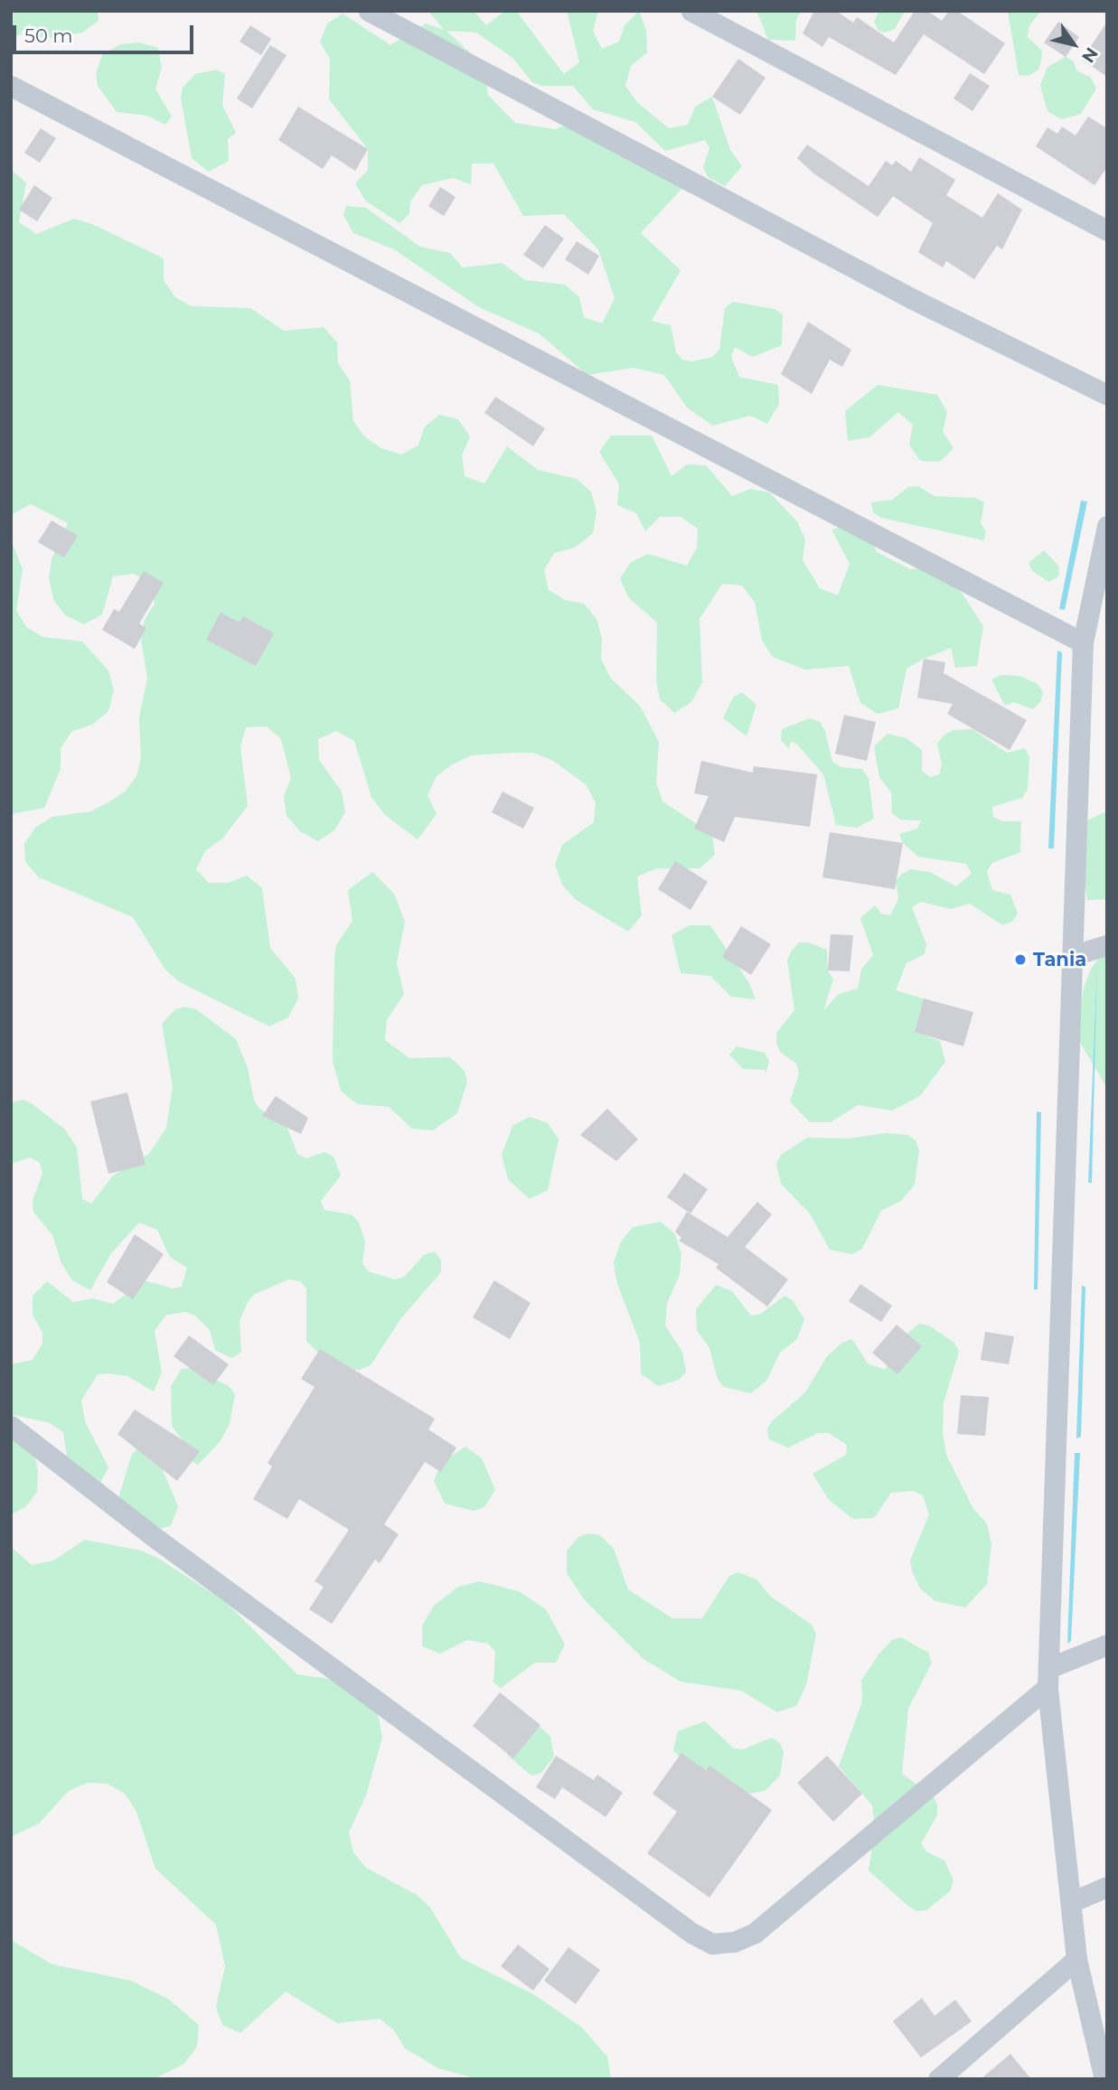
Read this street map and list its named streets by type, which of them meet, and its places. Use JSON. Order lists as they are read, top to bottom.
{
  "places": ["Tania"],
  "scale_bar": "50 m",
  "north": "bottom right"
}
